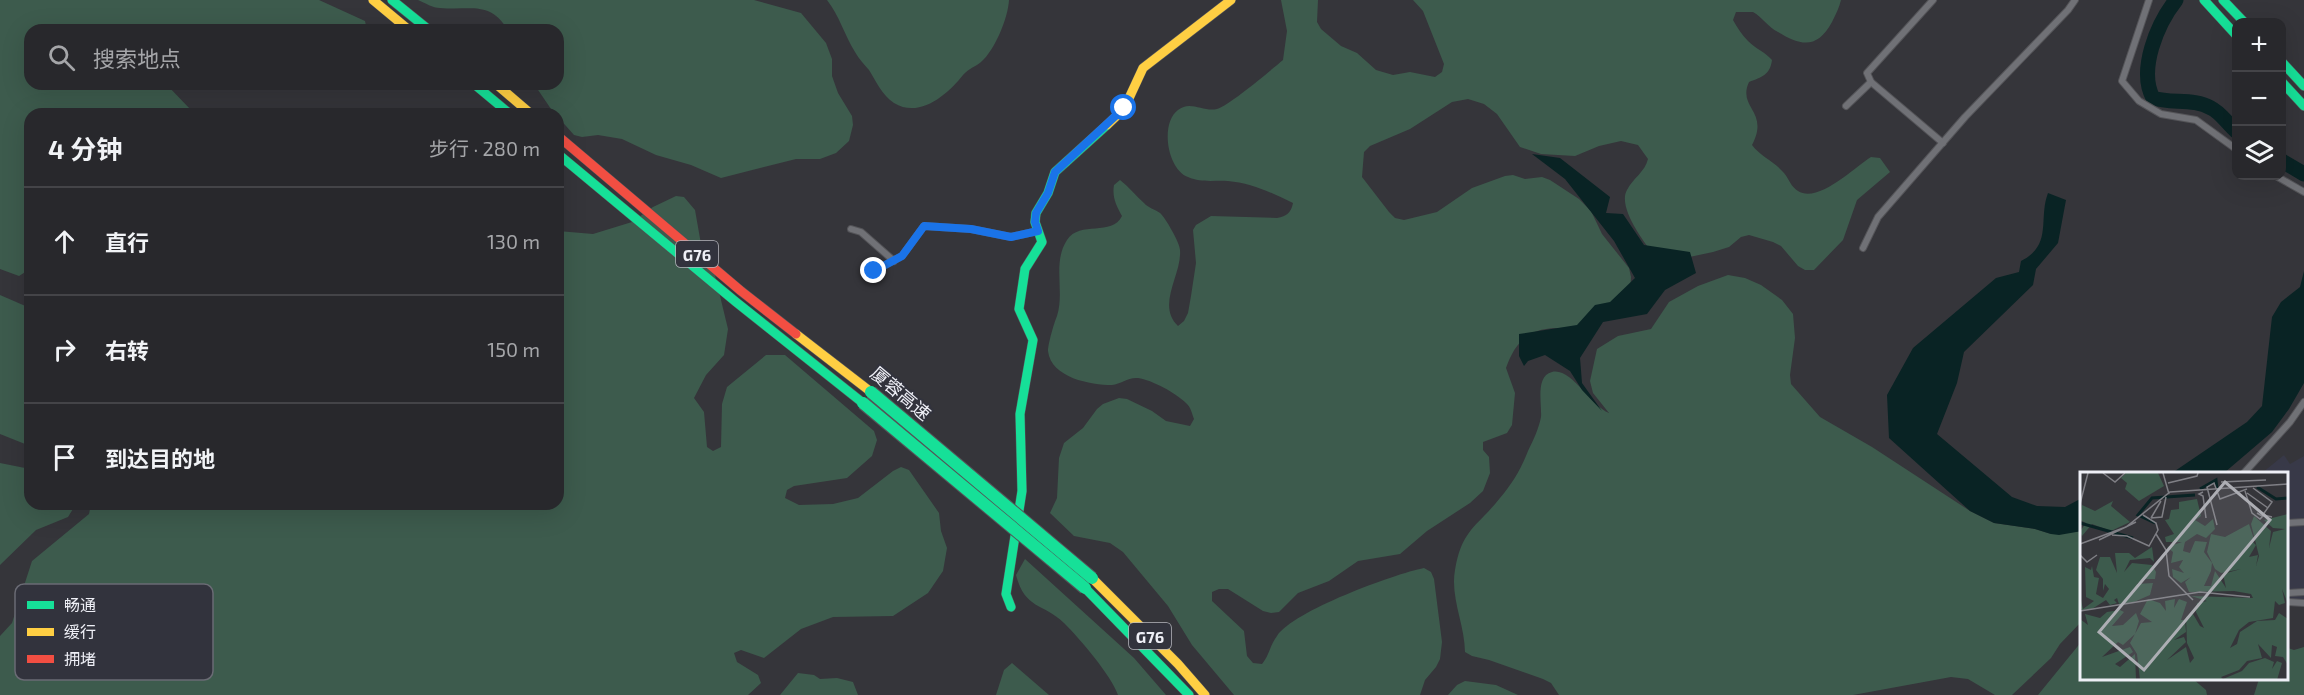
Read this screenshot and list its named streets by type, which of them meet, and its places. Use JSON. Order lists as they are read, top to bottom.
{
  "streets": {
    "main road": ["G76", "厦蓉高速"]
  },
  "legend": ["畅通", "缓行", "拥堵"],
  "page": {
    "map_buttons": ["+", "−"],
    "search": "搜索地点",
    "heading": ["4 分钟", "步行 · 280 m"],
    "list": [
      ["直行", "130 m"],
      ["右转", "150 m"],
      "到达目的地"
    ]
  }
}
